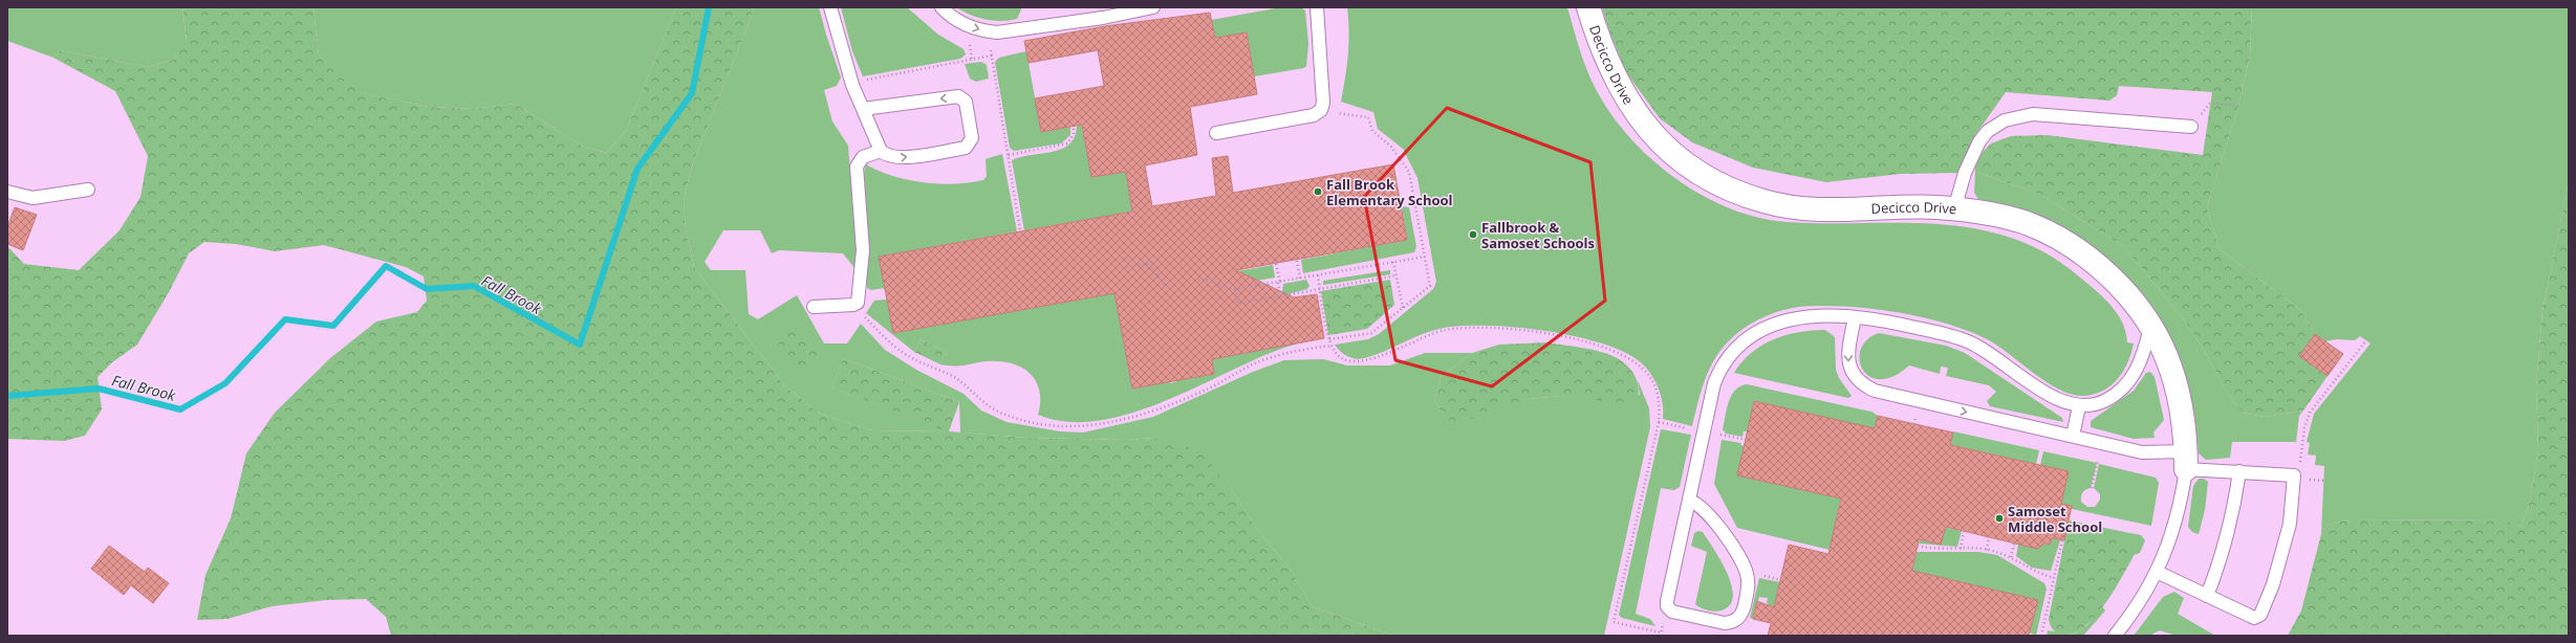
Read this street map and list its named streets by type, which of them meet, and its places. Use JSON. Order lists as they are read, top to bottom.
{
  "streets": {
    "street": ["Decicco Drive"]
  },
  "water": ["Fall Brook"],
  "places": ["Fall Brook Elementary School", "Fallbrook & Samoset Schools", "Samoset Middle School"]
}
